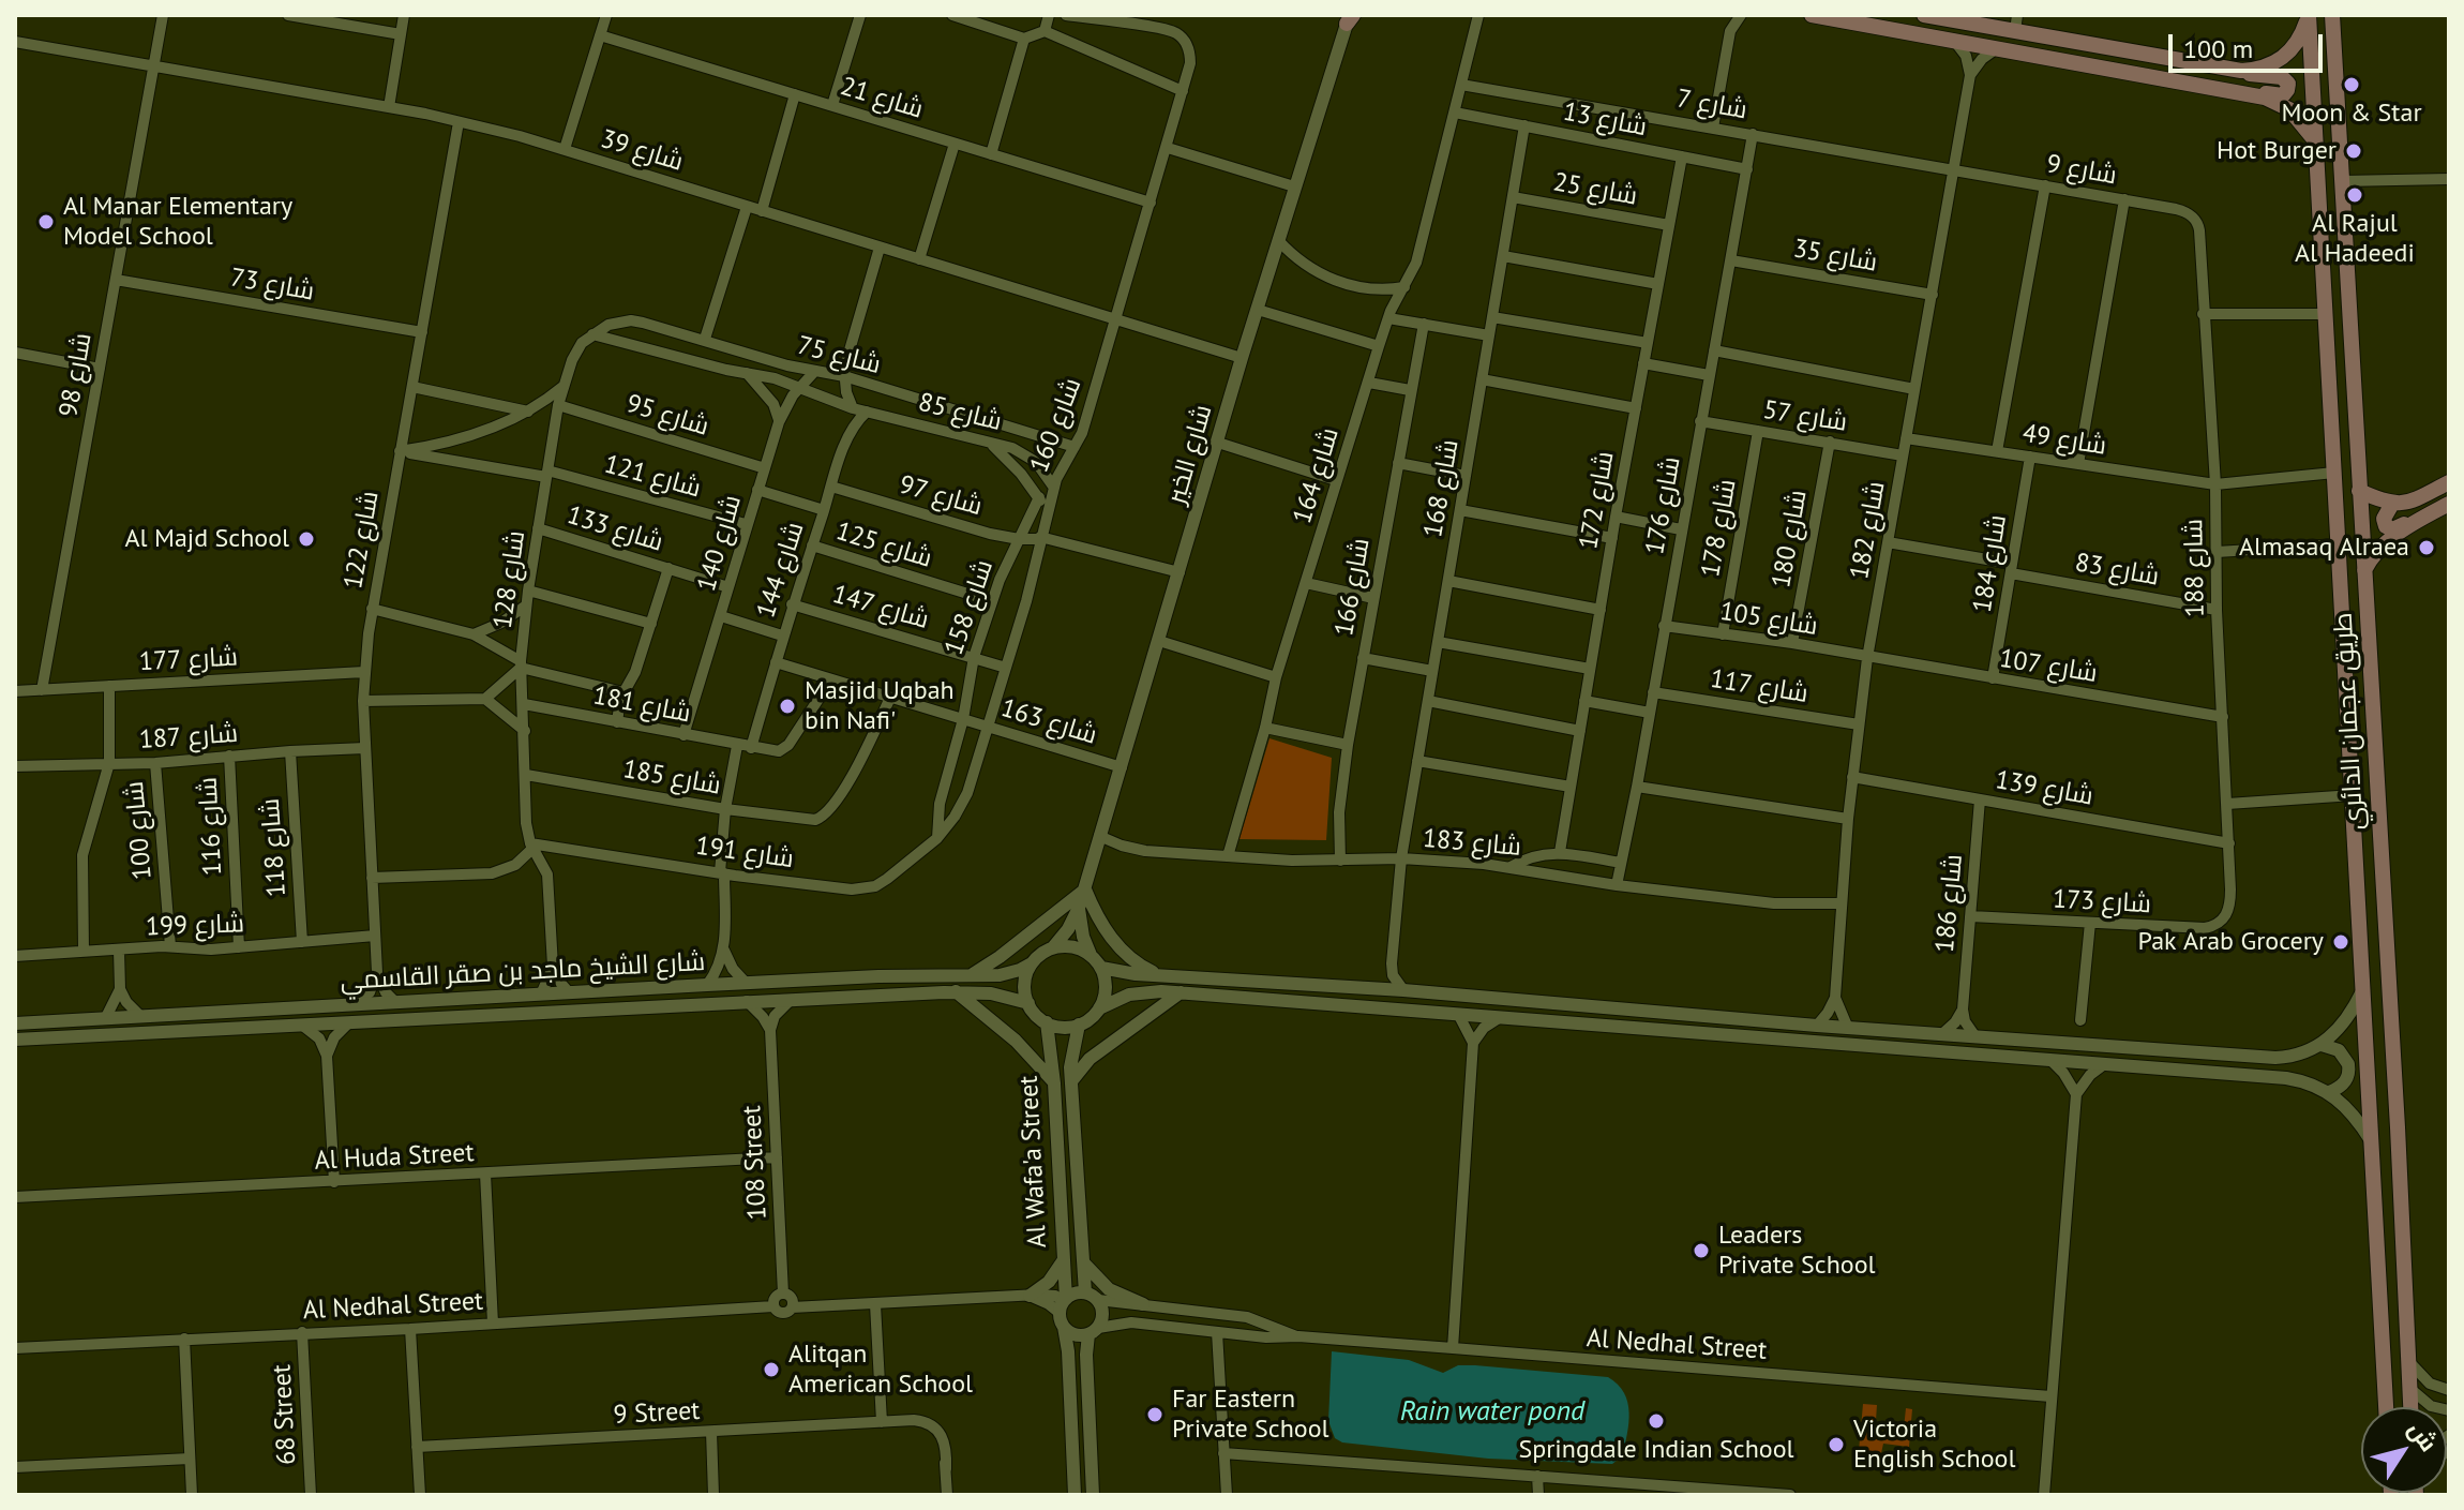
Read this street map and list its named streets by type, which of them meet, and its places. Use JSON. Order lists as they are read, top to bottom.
{
  "streets": {
    "main road": ["طريق عجمان الدائري"],
    "street": [
      "شارع 21",
      "شارع 7",
      "شارع 13",
      "شارع 39",
      "شارع 9",
      "شارع 25",
      "شارع 35",
      "شارع 73",
      "شارع 75",
      "شارع 98",
      "شارع 85",
      "شارع 95",
      "شارع 57",
      "شارع 160",
      "شارع 49",
      "شارع الخير",
      "شارع 164",
      "شارع 121",
      "شارع 168",
      "شارع 97",
      "شارع 172",
      "شارع 176",
      "شارع 178",
      "شارع 133",
      "شارع 182",
      "شارع 180",
      "شارع 122",
      "شارع 140",
      "شارع 125",
      "شارع 184",
      "شارع 188",
      "شارع 144",
      "شارع 83",
      "شارع 128",
      "شارع 166",
      "شارع 147",
      "شارع 158",
      "شارع 105",
      "شارع 177",
      "شارع 107",
      "شارع 117",
      "شارع 181",
      "شارع 163",
      "شارع 187",
      "شارع 185",
      "شارع 139",
      "شارع 116",
      "شارع 100",
      "شارع 183",
      "شارع 118",
      "شارع 191",
      "شارع 173",
      "شارع 186",
      "شارع 199",
      "شارع الشيخ ماجد بن صقر القاسمي",
      "Al Huda Street",
      "Al Wafa'a Street",
      "108 Street",
      "Al Nedhal Street",
      "9 Street",
      "68 Street"
    ]
  },
  "crossings": [
    ["شارع 21", "شارع 160"],
    ["شارع 7", "شارع 9"],
    ["شارع 7", "شارع 164"],
    ["شارع 7", "شارع 176"],
    ["شارع 7", "شارع 182"],
    ["شارع 13", "شارع 164"],
    ["شارع 13", "شارع 168"],
    ["شارع 13", "شارع 172"],
    ["شارع 13", "شارع 176"],
    ["شارع 39", "شارع 98"],
    ["شارع 39", "شارع 160"],
    ["شارع 39", "شارع الخير"],
    ["شارع 39", "شارع 122"],
    ["شارع 9", "شارع 182"],
    ["شارع 9", "شارع 188"],
    ["شارع 25", "شارع 168"],
    ["شارع 25", "شارع 172"],
    ["شارع 35", "شارع 176"],
    ["شارع 35", "شارع 182"],
    ["شارع 73", "شارع 98"],
    ["شارع 73", "شارع 122"],
    ["شارع 75", "شارع 85"],
    ["شارع 75", "شارع 160"],
    ["شارع 75", "شارع 140"],
    ["شارع 75", "شارع 128"],
    ["شارع 98", "شارع 177"],
    ["شارع 85", "شارع 160"],
    ["شارع 85", "شارع 140"],
    ["شارع 85", "شارع 144"],
    ["شارع 85", "شارع 128"],
    ["شارع 95", "شارع 140"],
    ["شارع 95", "شارع 128"],
    ["شارع 57", "شارع 176"],
    ["شارع 57", "شارع 178"],
    ["شارع 57", "شارع 182"],
    ["شارع 57", "شارع 180"],
    ["شارع 160", "شارع 97"],
    ["شارع 160", "شارع 147"],
    ["شارع 160", "شارع 158"],
    ["شارع 160", "شارع 163"],
    ["شارع 160", "شارع 191"],
    ["شارع 49", "شارع 182"],
    ["شارع 49", "شارع 184"],
    ["شارع 49", "شارع 188"],
    ["شارع 49", "طريق عجمان الدائري"],
    ["شارع الخير", "شارع 97"],
    ["شارع الخير", "شارع 163"],
    ["شارع الخير", "شارع 183"],
    ["شارع الخير", "شارع الشيخ ماجد بن صقر القاسمي"],
    ["شارع الخير", "Al Wafa'a Street"],
    ["شارع 164", "شارع 183"],
    ["شارع 121", "شارع 122"],
    ["شارع 121", "شارع 140"],
    ["شارع 121", "شارع 128"],
    ["شارع 168", "شارع 183"],
    ["شارع 97", "شارع 144"],
    ["شارع 97", "شارع 158"],
    ["شارع 176", "شارع 105"],
    ["شارع 176", "شارع 117"],
    ["شارع 176", "شارع 183"],
    ["شارع 178", "شارع 105"],
    ["شارع 133", "شارع 140"],
    ["شارع 133", "شارع 128"],
    ["شارع 182", "شارع 83"],
    ["شارع 182", "شارع 105"],
    ["شارع 182", "شارع 107"],
    ["شارع 182", "شارع 117"],
    ["شارع 182", "شارع 139"],
    ["شارع 182", "شارع 183"],
    ["شارع 180", "شارع 105"],
    ["شارع 122", "شارع 177"],
    ["شارع 122", "شارع 187"],
    ["شارع 122", "شارع 199"],
    ["شارع 122", "شارع الشيخ ماجد بن صقر القاسمي"],
    ["شارع 140", "شارع 181"],
    ["شارع 125", "شارع 144"],
    ["شارع 125", "شارع 158"],
    ["شارع 184", "شارع 83"],
    ["شارع 184", "شارع 107"],
    ["شارع 188", "شارع 83"],
    ["شارع 188", "شارع 107"],
    ["شارع 188", "شارع 139"],
    ["شارع 188", "شارع 173"],
    ["شارع 144", "شارع 147"],
    ["شارع 144", "شارع 181"],
    ["شارع 144", "شارع 163"],
    ["شارع 128", "شارع 181"],
    ["شارع 128", "شارع 185"],
    ["شارع 128", "شارع 191"],
    ["شارع 166", "شارع 183"],
    ["شارع 147", "شارع 158"],
    ["شارع 158", "شارع 163"],
    ["شارع 158", "شارع 191"],
    ["شارع 105", "شارع 107"],
    ["شارع 181", "شارع 163"],
    ["شارع 163", "شارع 185"],
    ["شارع 187", "شارع 116"],
    ["شارع 187", "شارع 100"],
    ["شارع 187", "شارع 118"],
    ["شارع 139", "شارع 186"],
    ["شارع 116", "شارع 199"],
    ["شارع 100", "شارع 199"],
    ["شارع 118", "شارع 199"],
    ["شارع 173", "شارع 186"],
    ["شارع الشيخ ماجد بن صقر القاسمي", "Al Wafa'a Street"],
    ["Al Huda Street", "108 Street"],
    ["Al Wafa'a Street", "Al Nedhal Street"],
    ["108 Street", "Al Nedhal Street"],
    ["Al Nedhal Street", "68 Street"]
  ],
  "water": ["Rain water pond"],
  "places": [
    "Moon & Star",
    "Hot Burger",
    "Al Rajul Al Hadeedi",
    "Al Manar Elementary Model School",
    "Al Majd School",
    "Almasaq Alraea",
    "Masjid Uqbah bin Nafi'",
    "Pak Arab Grocery",
    "Leaders Private School",
    "Alitqan American School",
    "Far Eastern Private School",
    "Springdale Indian School",
    "Victoria English School"
  ],
  "scale_bar": "100 m",
  "north": "top right"
}
